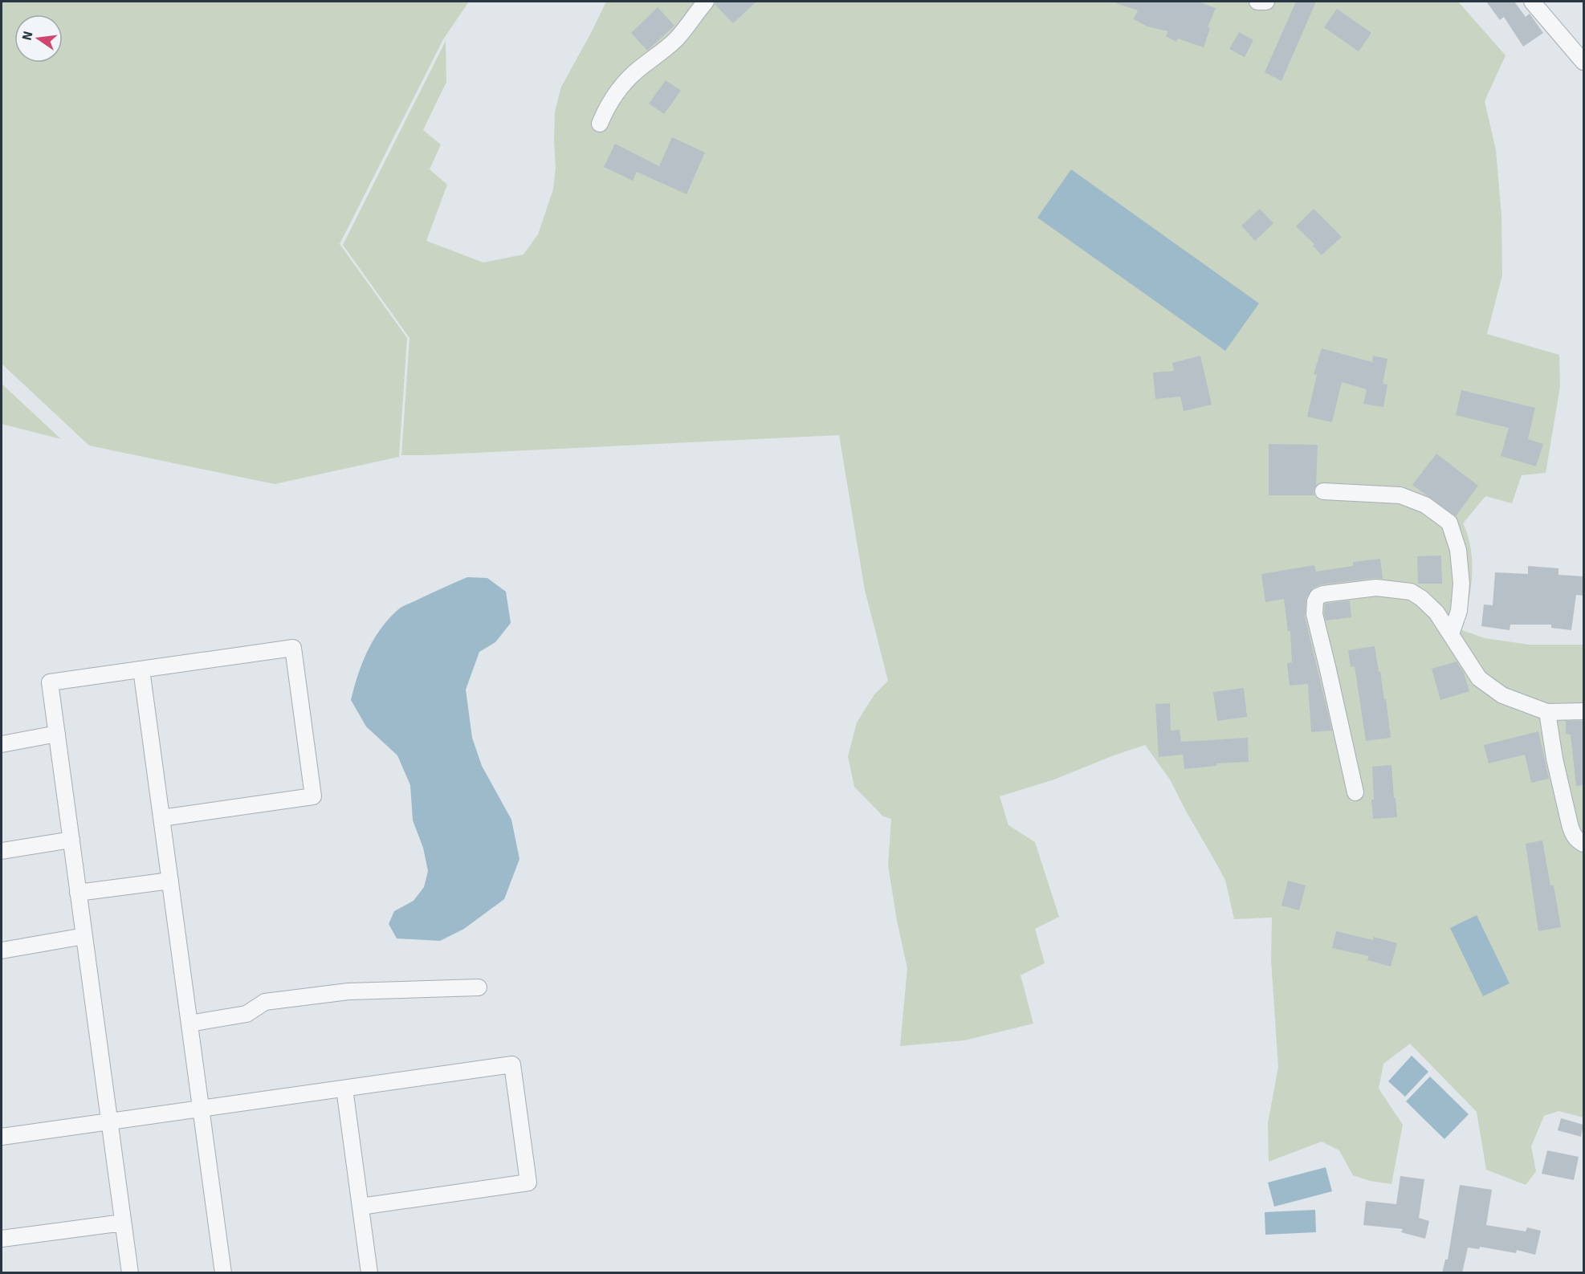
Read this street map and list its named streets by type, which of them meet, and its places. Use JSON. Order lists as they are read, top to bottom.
{
  "north": "left"
}
